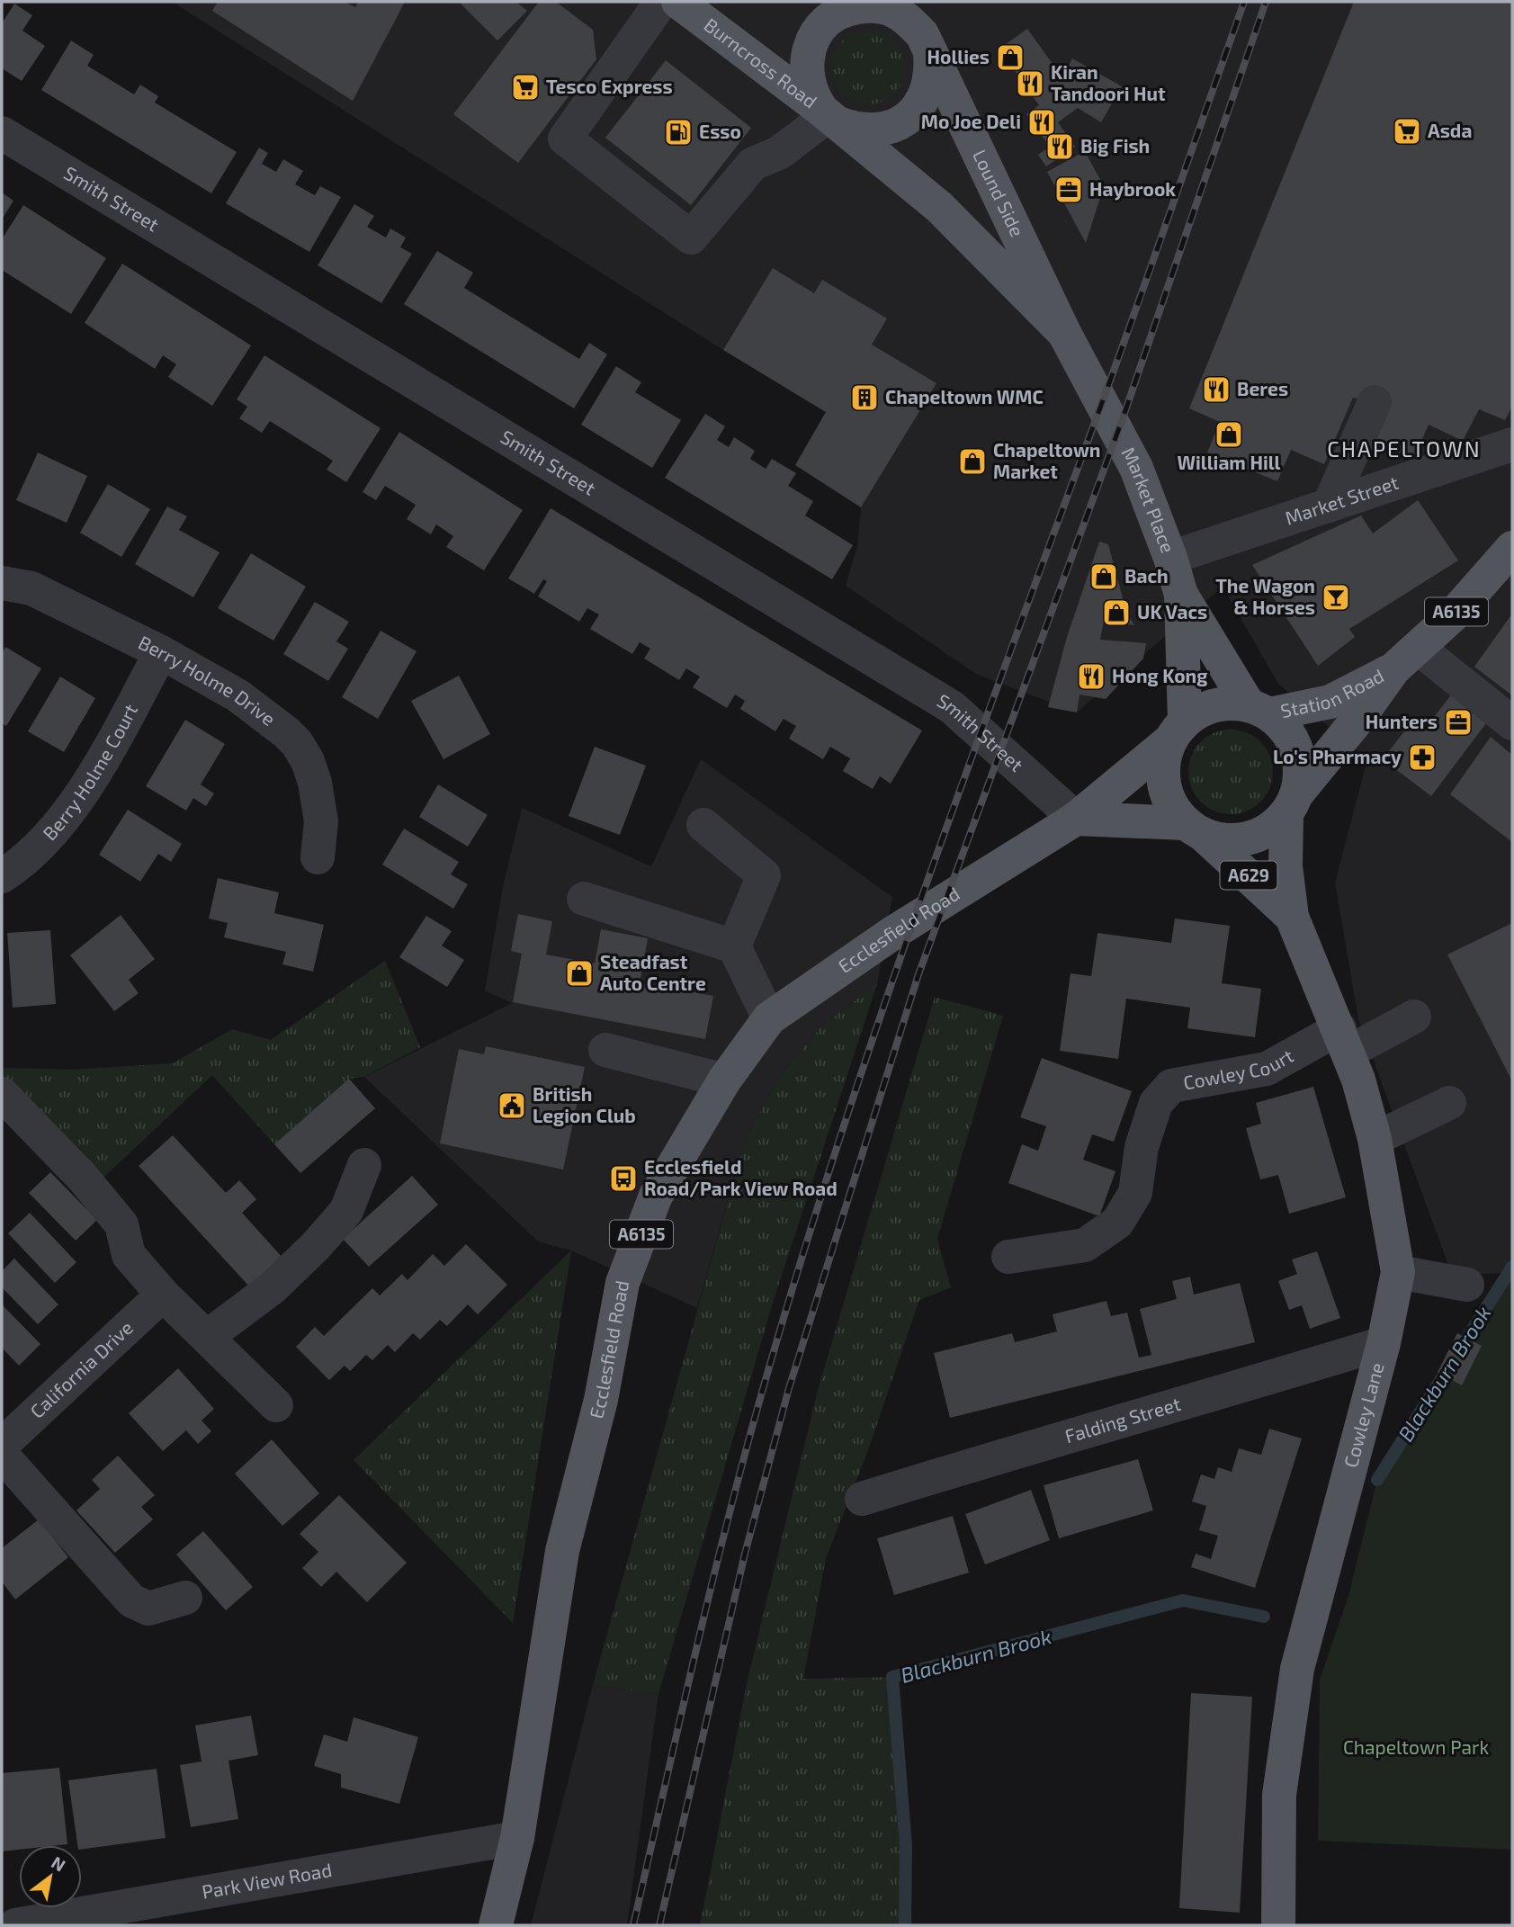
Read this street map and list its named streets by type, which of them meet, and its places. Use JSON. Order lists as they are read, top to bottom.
{
  "streets": {
    "main road": [
      "Burncross Road",
      "Lound Side",
      "Market Place",
      "A6135",
      "Station Road",
      "A629",
      "Ecclesfield Road",
      "Cowley Lane"
    ],
    "street": [
      "Smith Street",
      "Market Street",
      "Berry Holme Drive",
      "Berry Holme Court",
      "Cowley Court",
      "California Drive",
      "Falding Street",
      "Park View Road"
    ]
  },
  "crossings": [
    ["Burncross Road", "Lound Side"],
    ["Lound Side", "Market Place"],
    ["Smith Street", "A6135"],
    ["Smith Street", "Ecclesfield Road"],
    ["Market Place", "Market Street"],
    ["Market Place", "A6135"],
    ["Market Place", "Station Road"],
    ["Market Place", "Ecclesfield Road"],
    ["Market Place", "Cowley Lane"],
    ["A6135", "Station Road"],
    ["A6135", "Ecclesfield Road"],
    ["A6135", "Cowley Lane"],
    ["Berry Holme Drive", "Berry Holme Court"],
    ["Station Road", "Ecclesfield Road"],
    ["Station Road", "Cowley Lane"],
    ["Ecclesfield Road", "Cowley Lane"],
    ["Ecclesfield Road", "Park View Road"],
    ["Cowley Court", "Cowley Lane"],
    ["Cowley Lane", "Falding Street"]
  ],
  "districts": ["CHAPELTOWN"],
  "water": ["Blackburn Brook"],
  "parks": ["Chapeltown Park"],
  "places": {
    "shop": [
      "Hollies",
      "William Hill",
      "Chapeltown Market",
      "Bach",
      "UK Vacs",
      "Steadfast Auto Centre"
    ],
    "restaurant": [
      "Kiran Tandoori Hut",
      "Mo Joe Deli",
      "Big Fish",
      "Beres",
      "Hong Kong"
    ],
    "supermarket": ["Tesco Express", "Asda"],
    "fuel station": ["Esso"],
    "office": ["Haybrook", "Hunters"],
    "building": ["Chapeltown WMC"],
    "bar": ["The Wagon & Horses"],
    "pharmacy": ["Lo's Pharmacy"],
    "public building": ["British Legion Club"],
    "bus stop": ["Ecclesfield Road/Park View Road"]
  },
  "north": "top right"
}
